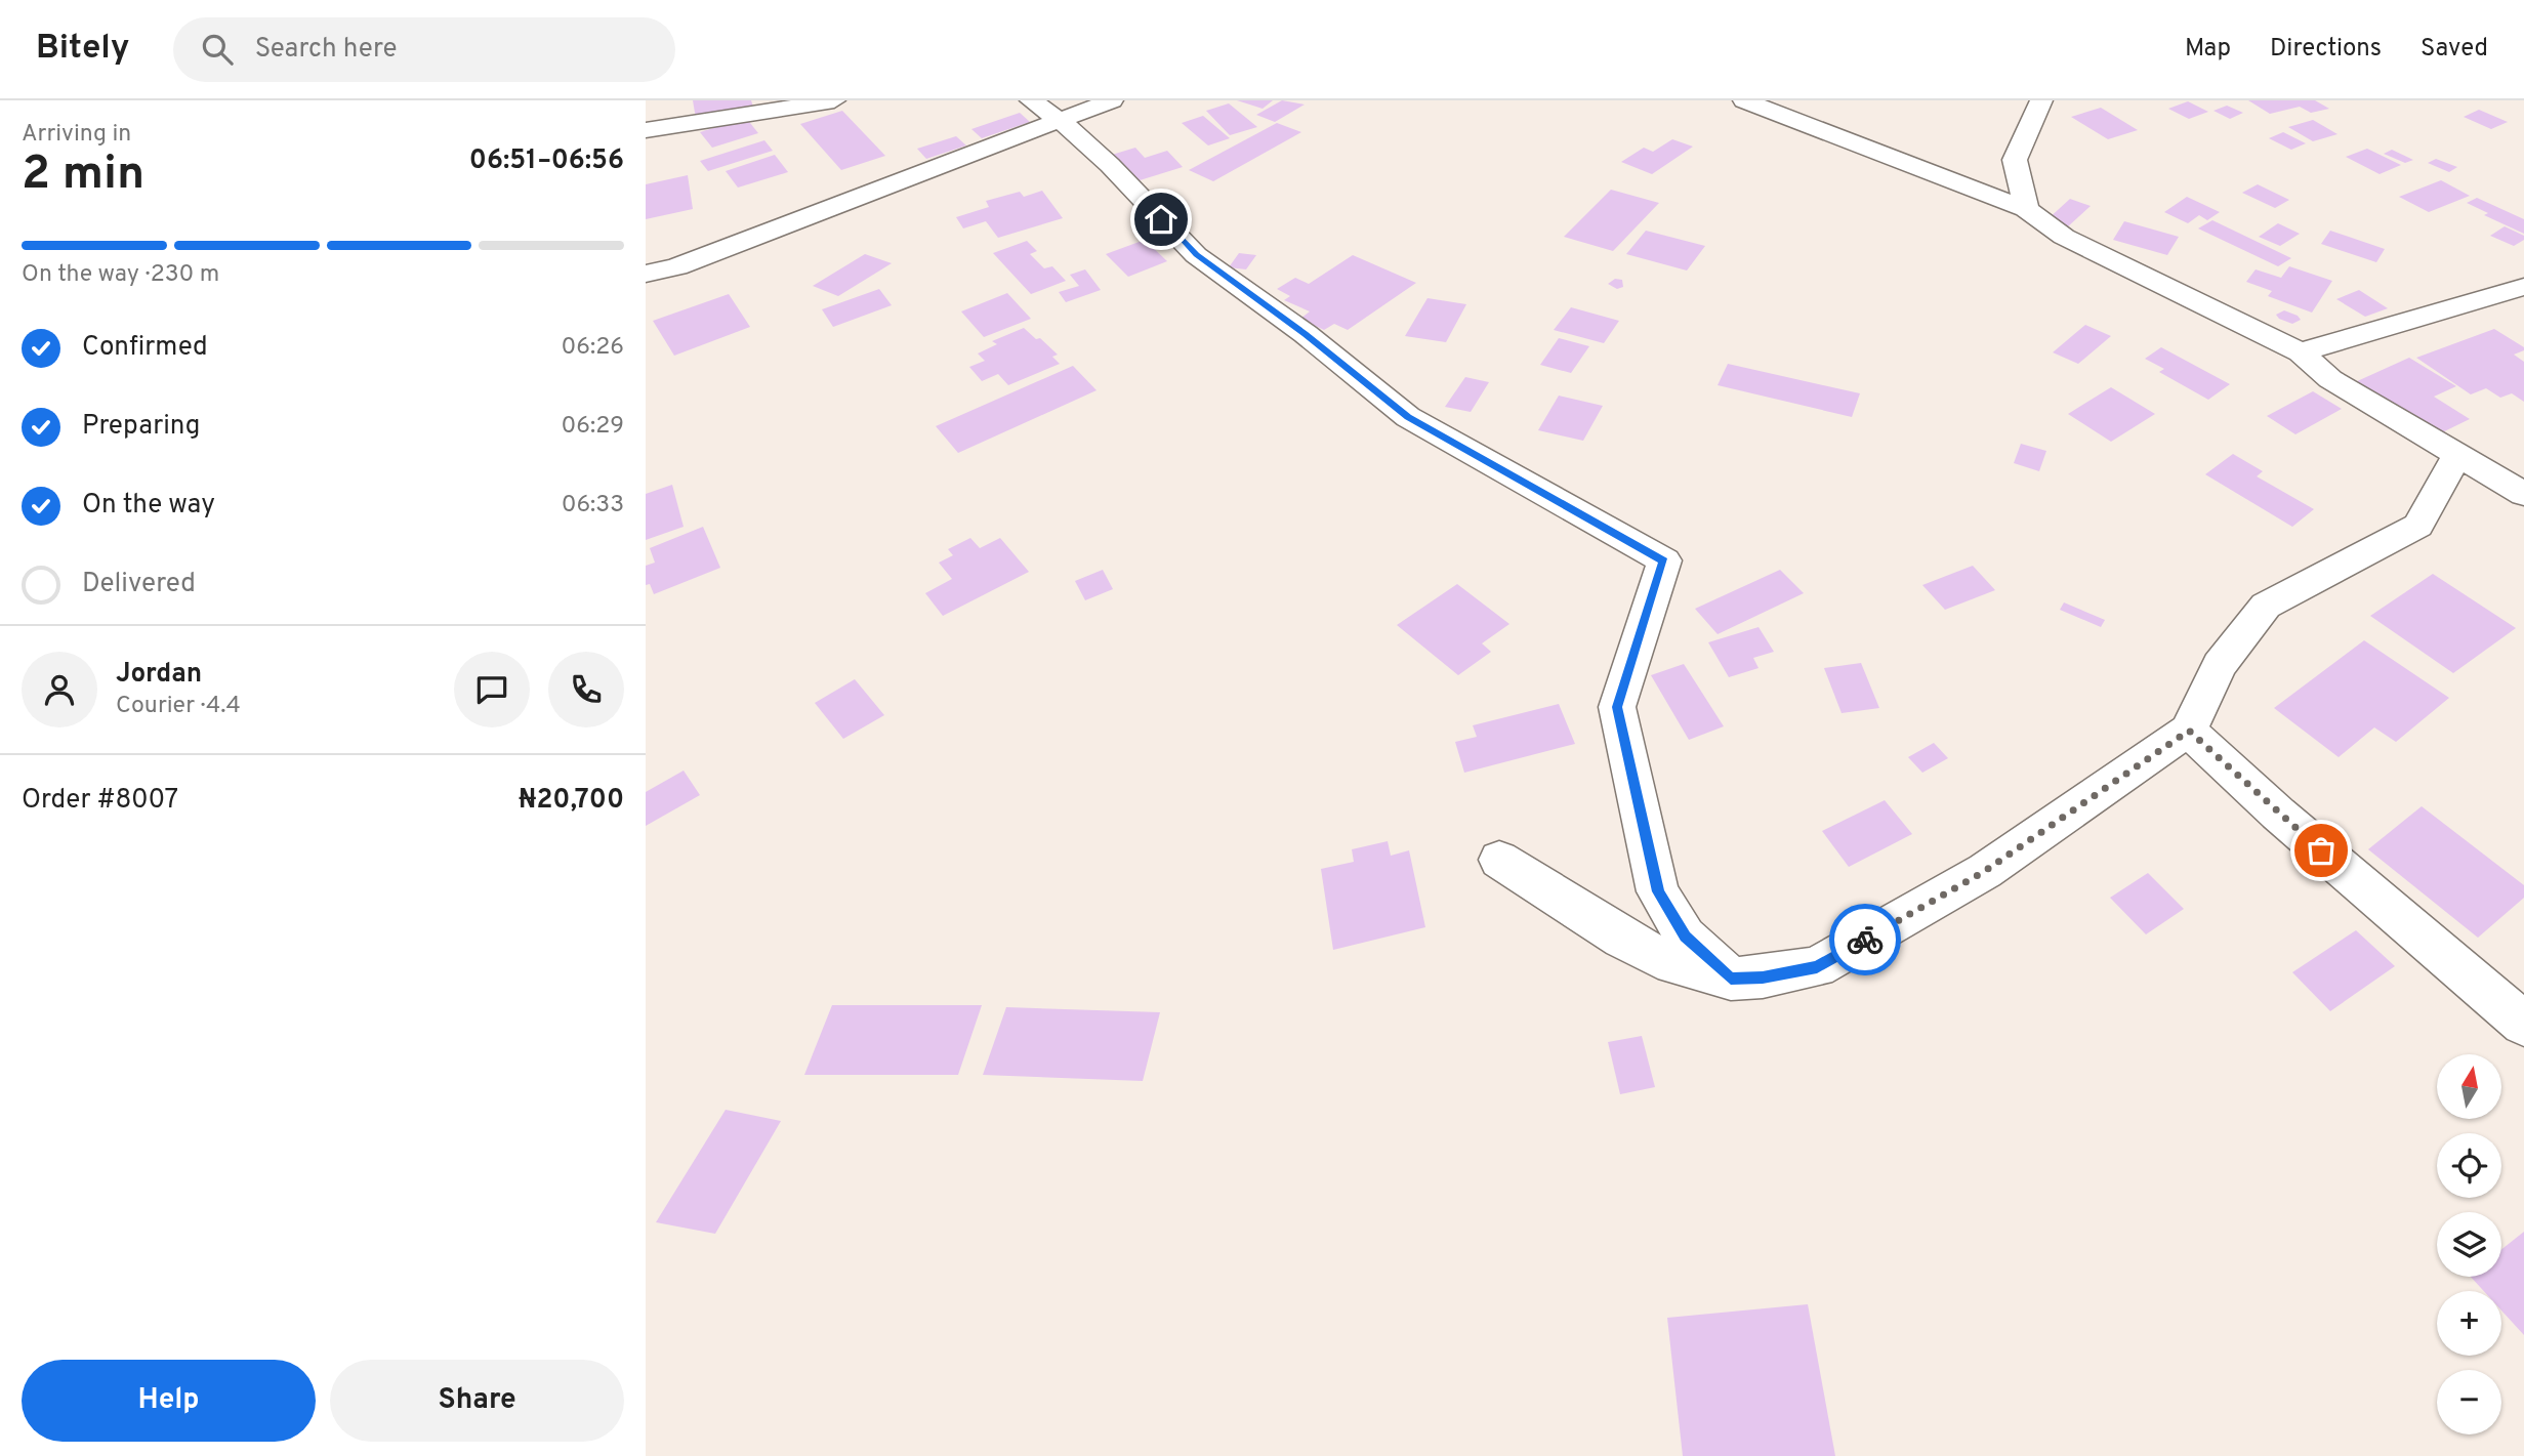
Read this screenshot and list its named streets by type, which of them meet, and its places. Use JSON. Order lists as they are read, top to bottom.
{
  "north": "top",
  "page": {
    "header": "Bitely",
    "search": "Search here",
    "nav": ["Map", "Directions", "Saved"],
    "heading": ["2 min", "Arriving in", "06:51–06:56"],
    "panel": [
      "Jordan",
      "Courier · 4.4",
      "Order #8007",
      "₦20,700"
    ],
    "bar": "On the way · 230 m",
    "list": [
      ["Confirmed", "06:26"],
      ["Preparing", "06:29"],
      ["On the way", "06:33"],
      "Delivered"
    ],
    "map_buttons": ["+", "−"],
    "buttons": ["Help", "Share"]
  }
}
